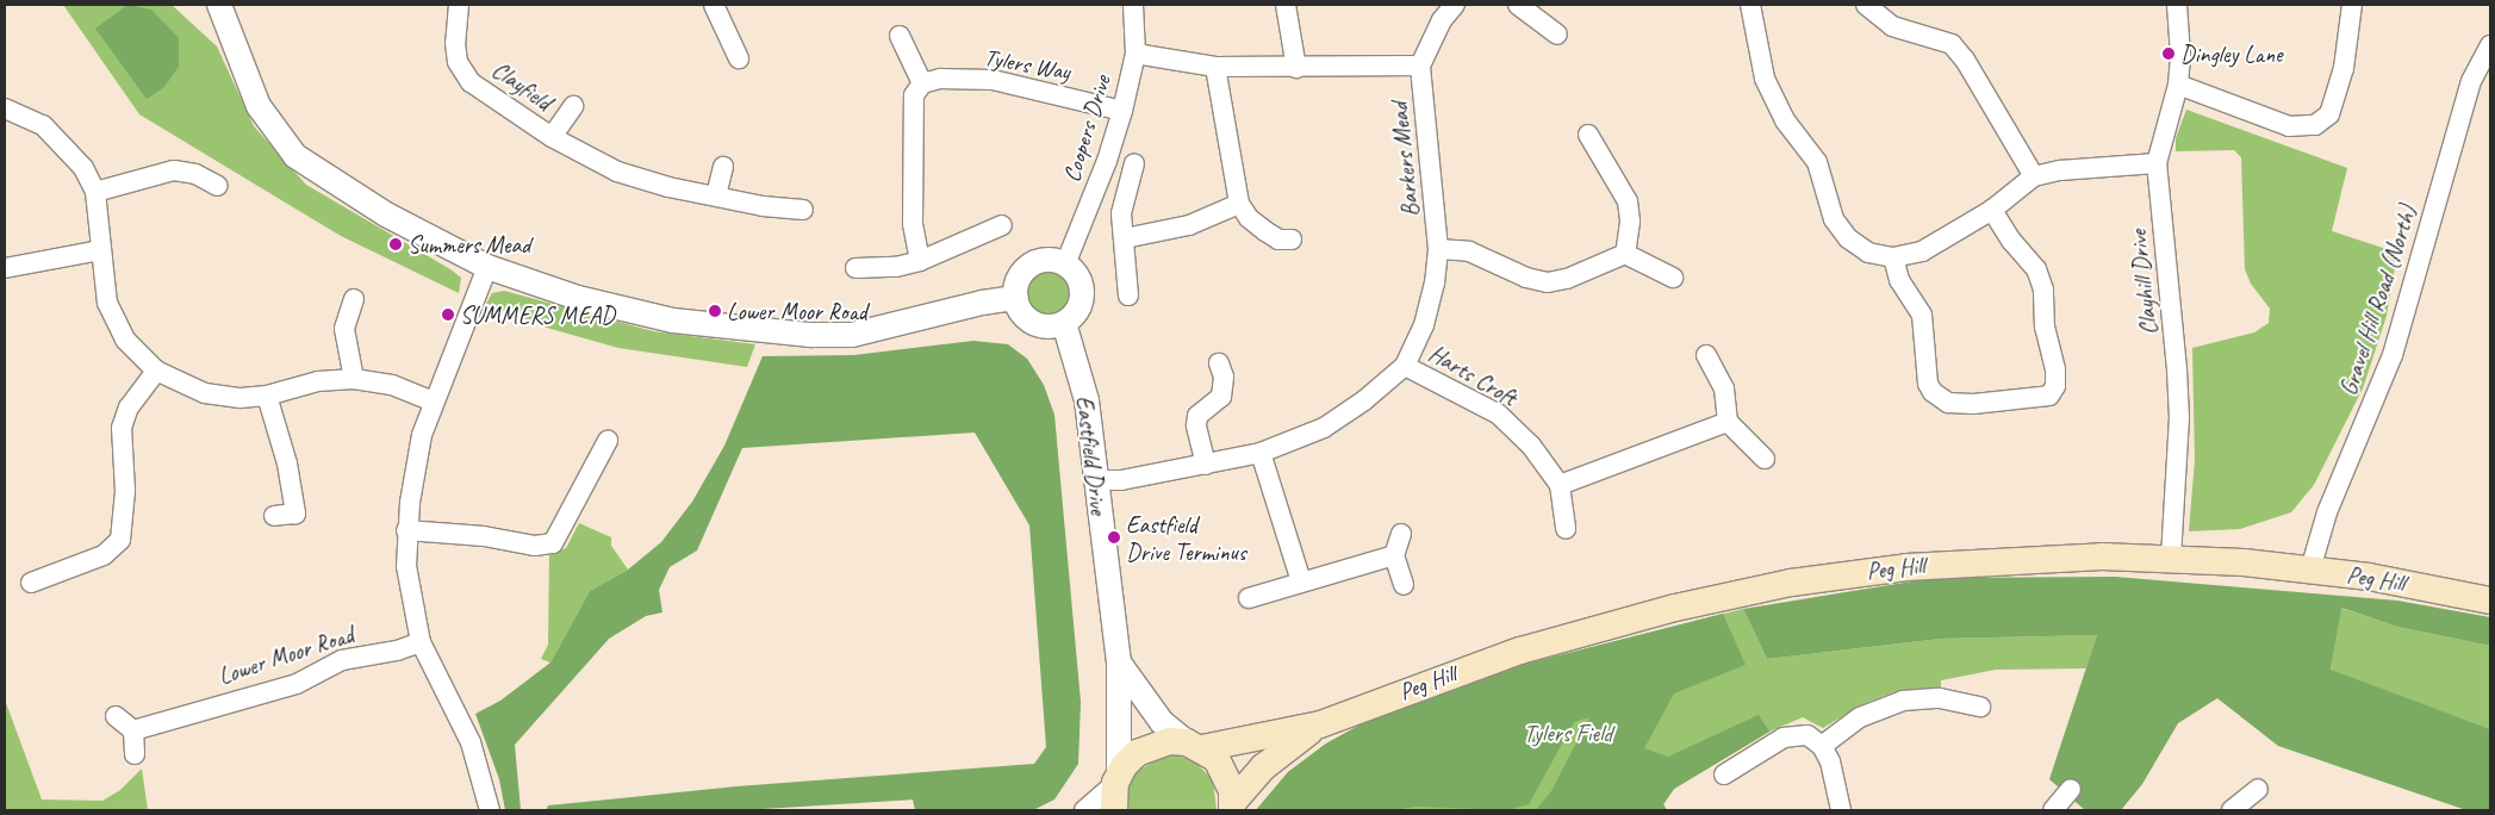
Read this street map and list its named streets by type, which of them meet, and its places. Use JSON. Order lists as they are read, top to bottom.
{
  "streets": {
    "main road": ["Peg Hill"],
    "street": [
      "Tylers Way",
      "Clayfield",
      "Coopers Drive",
      "Barkers Mead",
      "Clayhill Drive",
      "Gravel Hill Road (North)",
      "Harts Croft",
      "Eastfield Drive",
      "Lower Moor Road"
    ]
  },
  "crossings": [
    ["Tylers Way", "Coopers Drive"],
    ["Coopers Drive", "Eastfield Drive"],
    ["Barkers Mead", "Harts Croft"],
    ["Barkers Mead", "Eastfield Drive"],
    ["Clayhill Drive", "Peg Hill"],
    ["Gravel Hill Road (North)", "Peg Hill"]
  ],
  "parks": ["Tylers Field"],
  "places": [
    "Dingley Lane",
    "Summers Mead",
    "Lower Moor Road",
    "SUMMERS MEAD",
    "Eastfield Drive Terminus"
  ]
}
